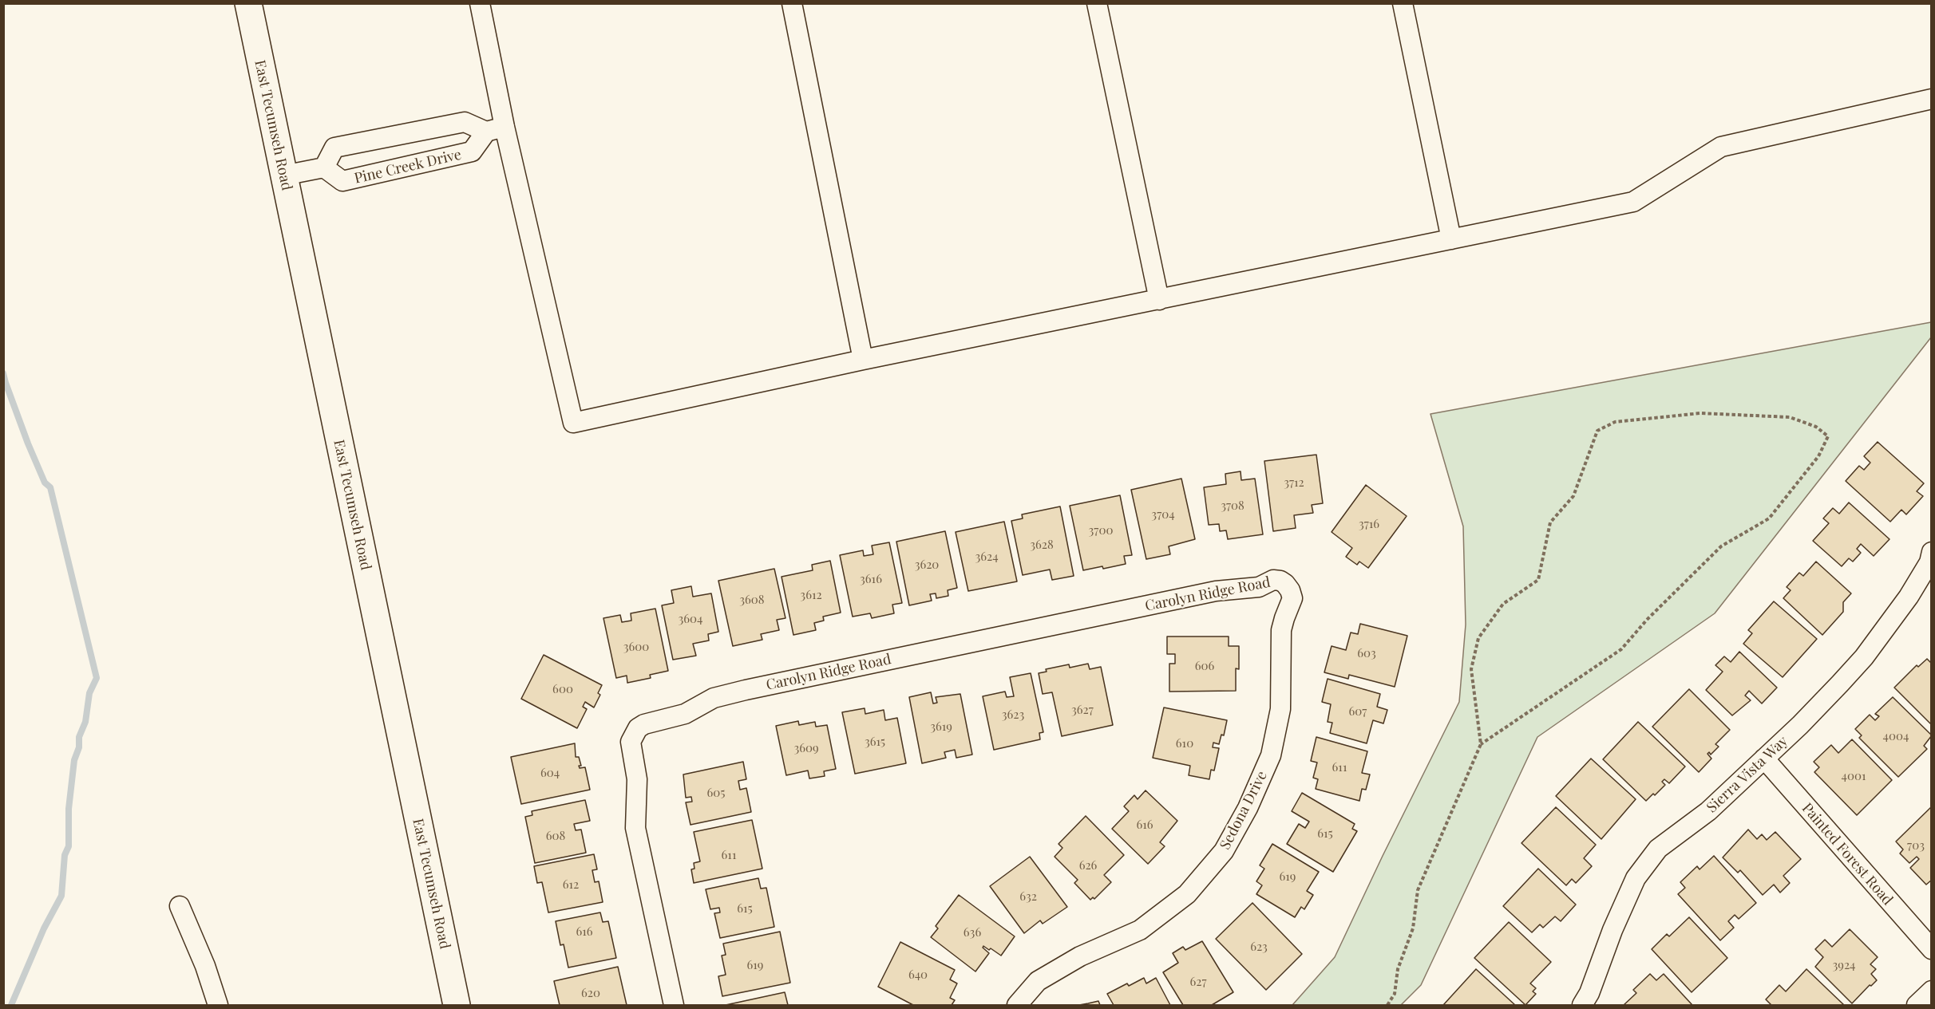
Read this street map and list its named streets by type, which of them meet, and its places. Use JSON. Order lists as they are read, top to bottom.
{
  "streets": {
    "main road": ["East Tecumseh Road"],
    "street": [
      "Pine Creek Drive",
      "Carolyn Ridge Road",
      "Sierra Vista Way",
      "Sedona Drive",
      "Painted Forest Road"
    ]
  },
  "crossings": [
    ["Carolyn Ridge Road", "Sedona Drive"],
    ["Sierra Vista Way", "Painted Forest Road"]
  ],
  "house_numbers": [
    "3712",
    "3708",
    "3704",
    "3716",
    "3700",
    "3628",
    "3624",
    "3620",
    "3616",
    "3612",
    "3608",
    "3604",
    "3600",
    "603",
    "606",
    "600",
    "3627",
    "607",
    "3623",
    "3619",
    "4004",
    "3615",
    "610",
    "3609",
    "611",
    "604",
    "4001",
    "605",
    "616",
    "615",
    "608",
    "703",
    "611",
    "626",
    "619",
    "612",
    "632",
    "615",
    "616",
    "636",
    "623",
    "619",
    "3924",
    "640",
    "627",
    "620"
  ]
}
